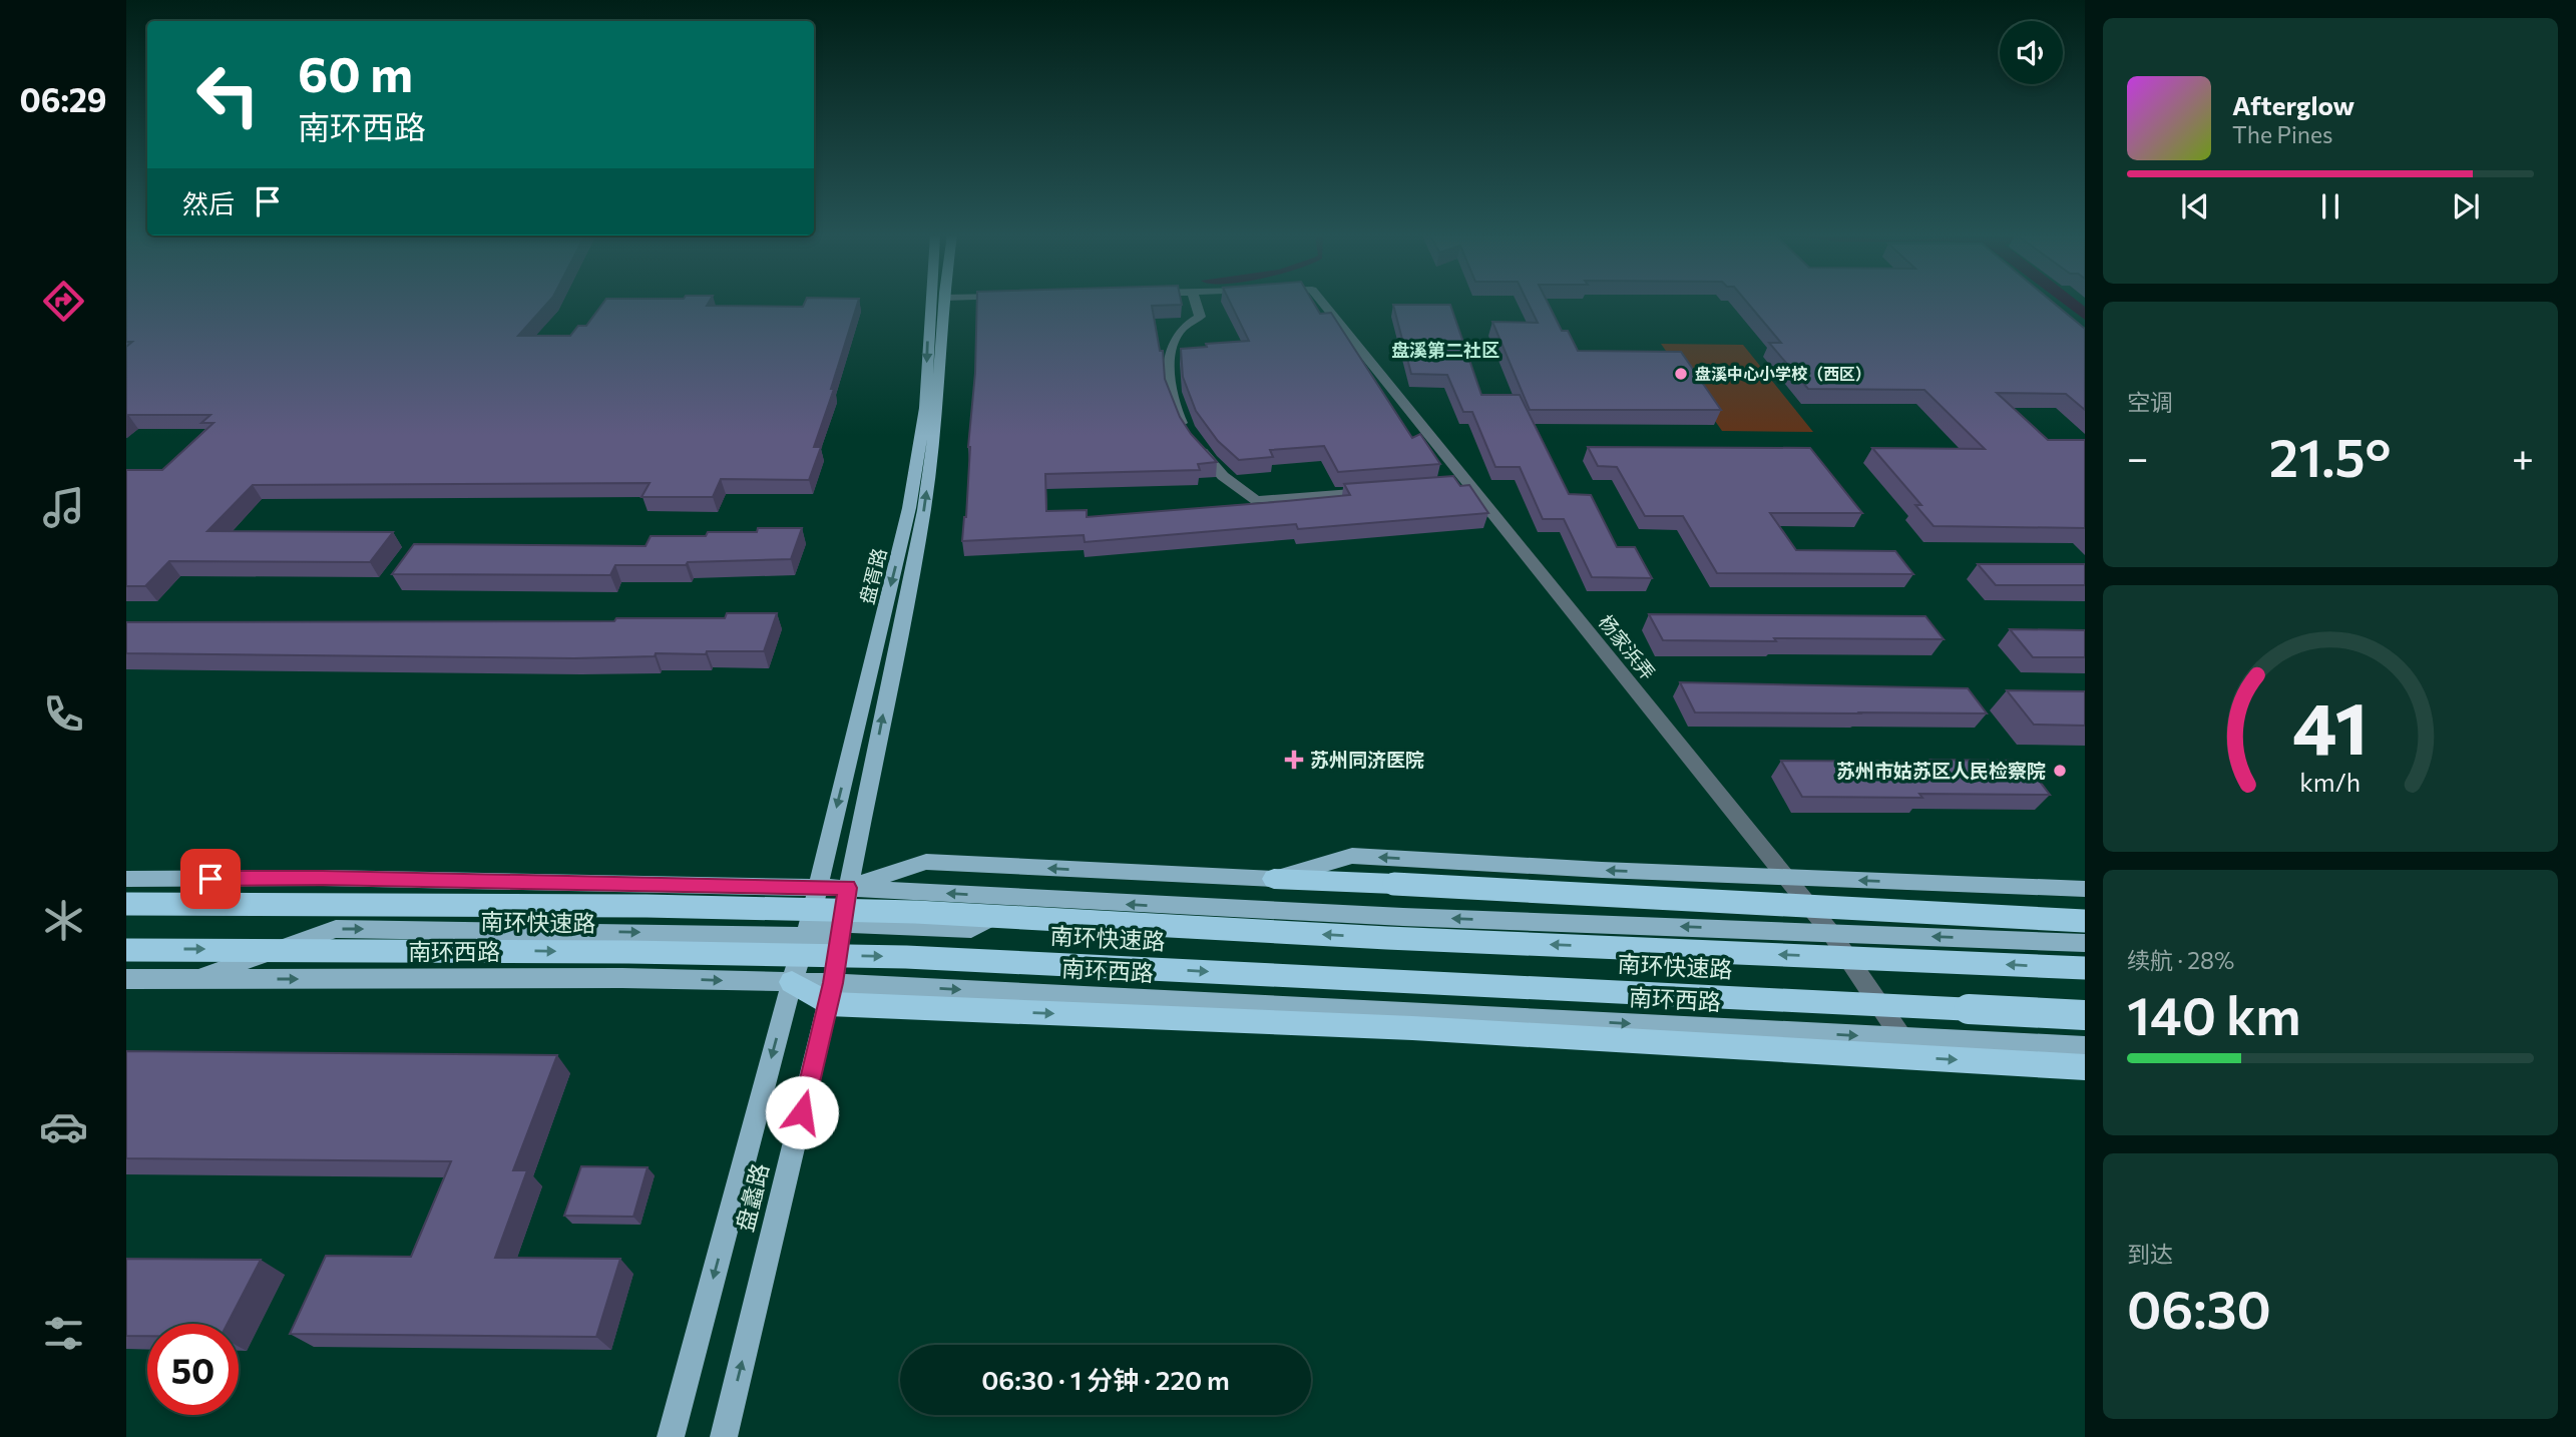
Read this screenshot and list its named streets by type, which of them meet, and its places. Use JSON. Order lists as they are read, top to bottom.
{
  "streets": {
    "highway": ["南环快速路"],
    "main road": ["盘胥路", "南环西路", "盘蠡路"],
    "street": ["杨家浜弄"]
  },
  "crossings": [
    ["盘胥路", "盘蠡路"],
    ["杨家浜弄", "南环西路"],
    ["南环西路", "盘蠡路"]
  ],
  "districts": ["盘溪第二社区"],
  "places": {
    "other": ["盘溪中心小学校（西区）", "苏州市姑苏区人民检察院"],
    "health": ["苏州同济医院"]
  },
  "page": {
    "tabs": "06:29",
    "turn": ["60 m", "南环西路"],
    "song": ["Afterglow", "The Pines"],
    "then": "然后",
    "tile": [
      "空调",
      ["续航 · 28%", "140 km"],
      ["到达", "06:30"]
    ],
    "heat": ["−", "21.5°", "+"],
    "limit": "50",
    "trip": "06:30 · 1 分钟 · 220 m",
    "gauge": ["41", "km/h"]
  }
}
